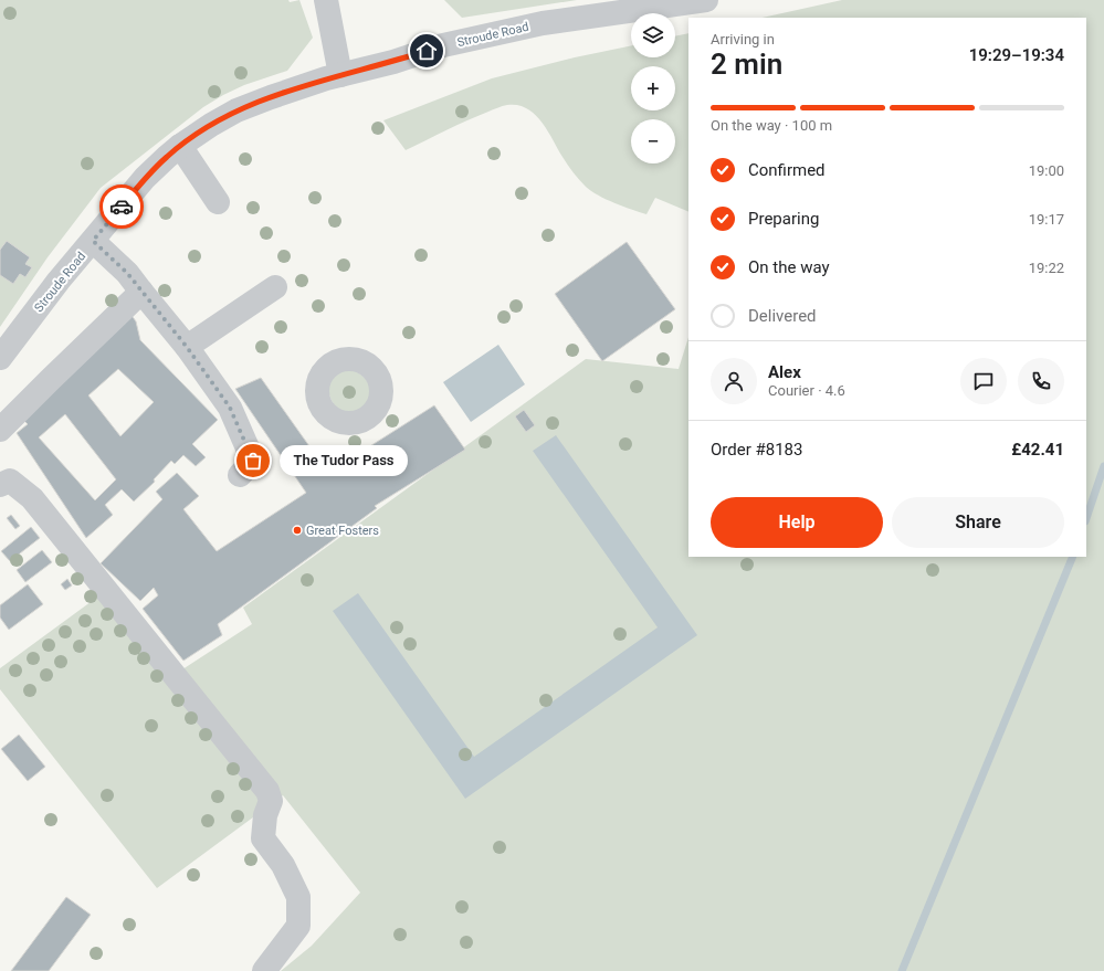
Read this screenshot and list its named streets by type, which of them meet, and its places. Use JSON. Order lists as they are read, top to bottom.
{
  "streets": {
    "street": ["Stroude Road"]
  },
  "places": ["The Tudor Pass", "Great Fosters"],
  "page": {
    "map_buttons": ["+", "−"],
    "heading": ["2 min", "Arriving in", "19:29–19:34"],
    "panel": [
      "Alex",
      "Courier · 4.6",
      "Order #8183",
      "£42.41"
    ],
    "bar": "On the way · 100 m",
    "list": [
      ["Confirmed", "19:00"],
      ["Preparing", "19:17"],
      ["On the way", "19:22"],
      "Delivered"
    ],
    "bubble": "The Tudor Pass",
    "buttons": ["Help", "Share"]
  }
}
